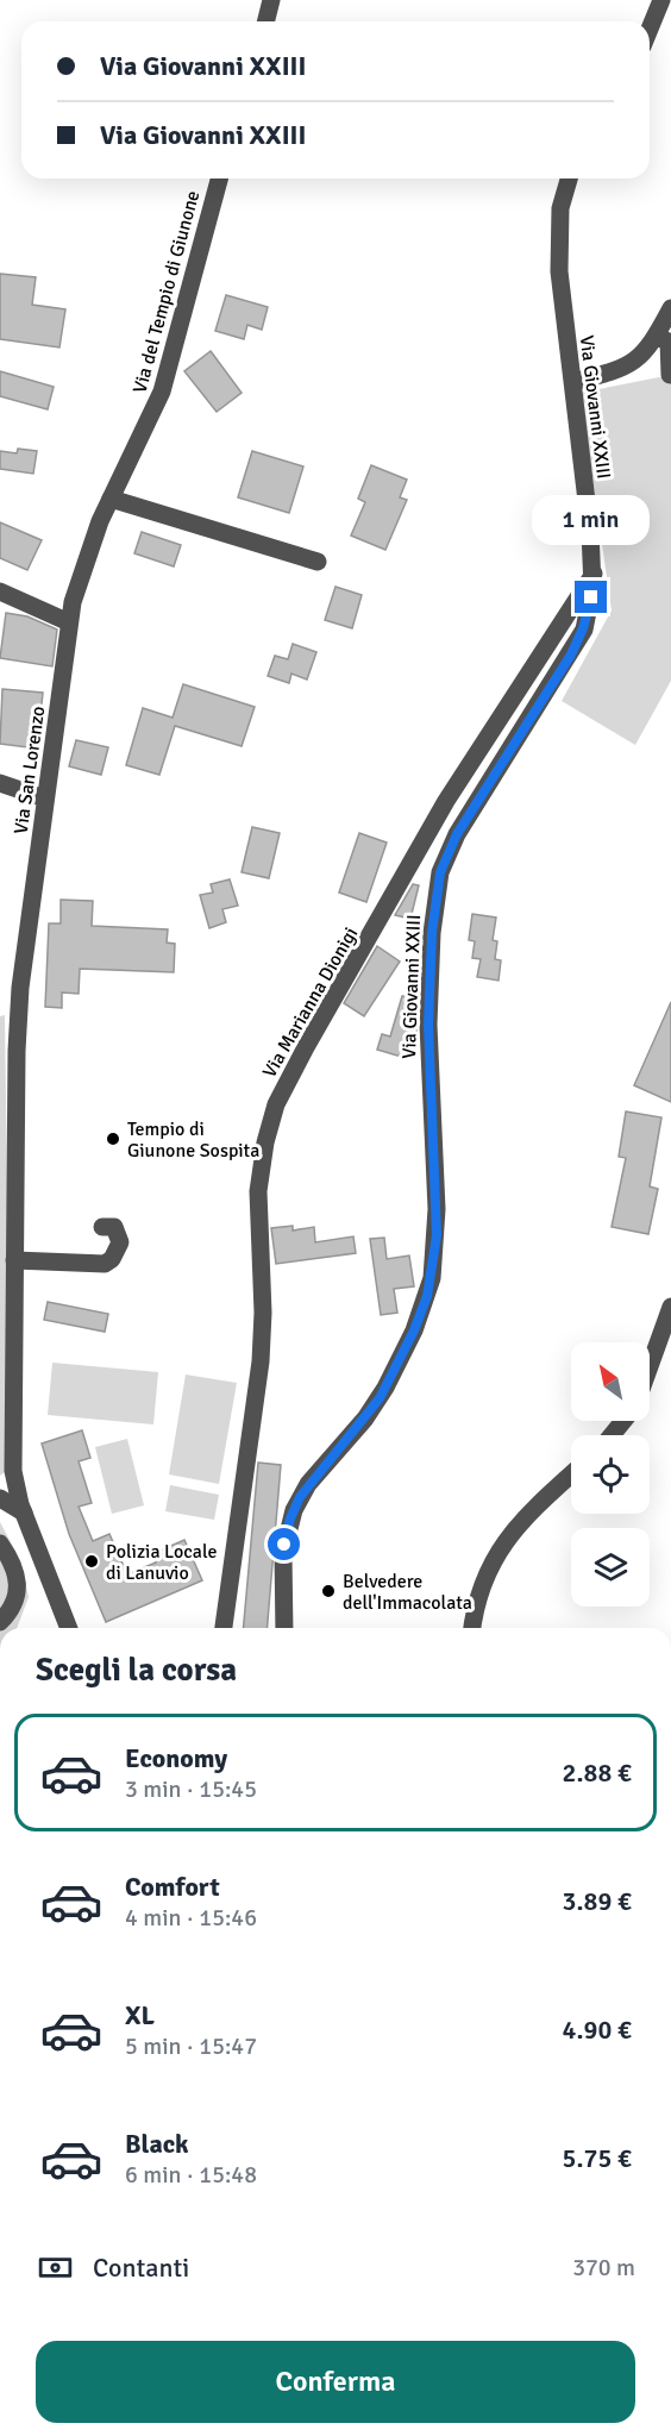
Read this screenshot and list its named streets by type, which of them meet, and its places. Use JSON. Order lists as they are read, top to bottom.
{
  "streets": {
    "street": [
      "Via del Tempio di Giunone",
      "Via Giovanni XXIII",
      "Via San Lorenzo",
      "Via Marianna Dionigi"
    ]
  },
  "crossings": [
    ["Via del Tempio di Giunone", "Via San Lorenzo"],
    ["Via Giovanni XXIII", "Via Marianna Dionigi"]
  ],
  "places": ["Tempio di Giunone Sospita", "Polizia Locale di Lanuvio", "Belvedere dell'Immacolata"],
  "north": "top left",
  "page": {
    "banner": ["Via Giovanni XXIII", "Via Giovanni XXIII"],
    "bubble": "1 min",
    "heading": "Scegli la corsa",
    "list": [
      {
        "name": "Economy",
        "note": "3 min · 15:45",
        "value": "2.88 €"
      },
      {
        "name": "Comfort",
        "note": "4 min · 15:46",
        "value": "3.89 €"
      },
      {
        "name": "XL",
        "note": "5 min · 15:47",
        "value": "4.90 €"
      },
      {
        "name": "Black",
        "note": "6 min · 15:48",
        "value": "5.75 €"
      }
    ],
    "pay": ["Contanti", "370 m"],
    "buttons": "Conferma"
  }
}
